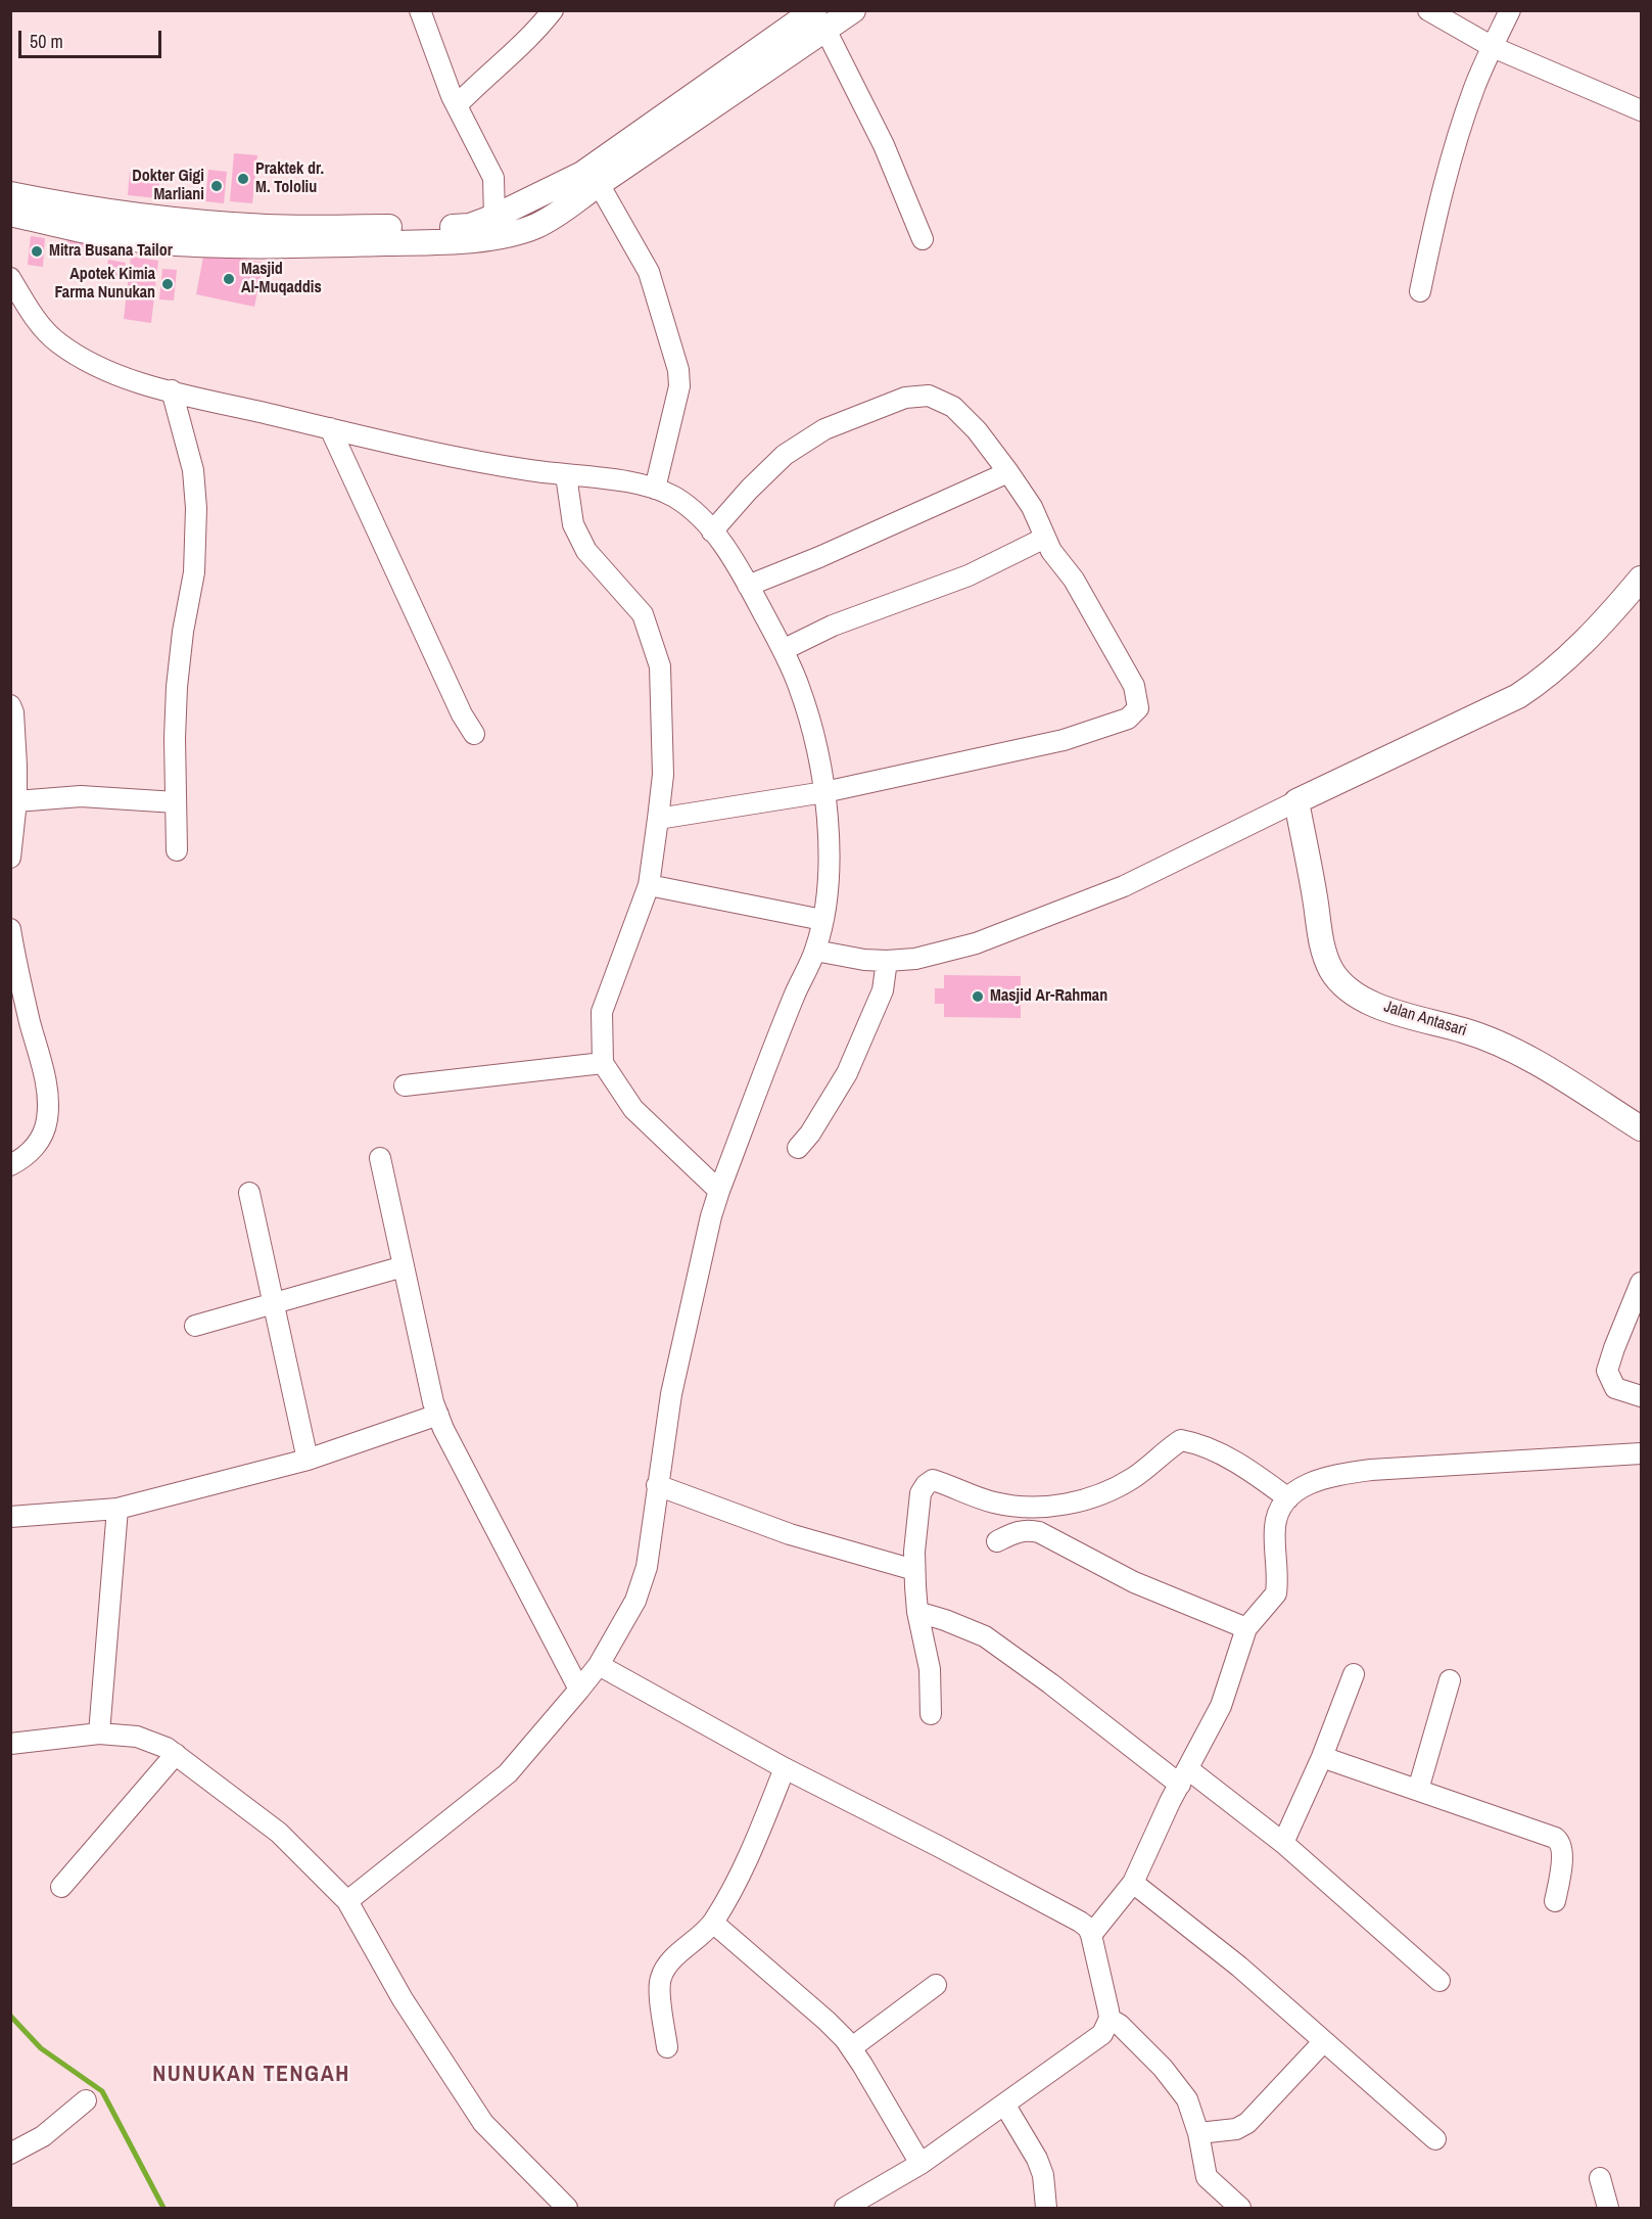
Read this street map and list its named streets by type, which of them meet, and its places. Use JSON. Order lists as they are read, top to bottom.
{
  "streets": {
    "main road": ["Jalan Antasari"]
  },
  "districts": ["NUNUKAN TENGAH"],
  "places": [
    "Praktek dr. M. Tololiu",
    "Dokter Gigi Marliani",
    "Mitra Busana Tailor",
    "Masjid Al-Muqaddis",
    "Apotek Kimia Farma Nunukan",
    "Masjid Ar-Rahman"
  ],
  "scale_bar": "50 m"
}
